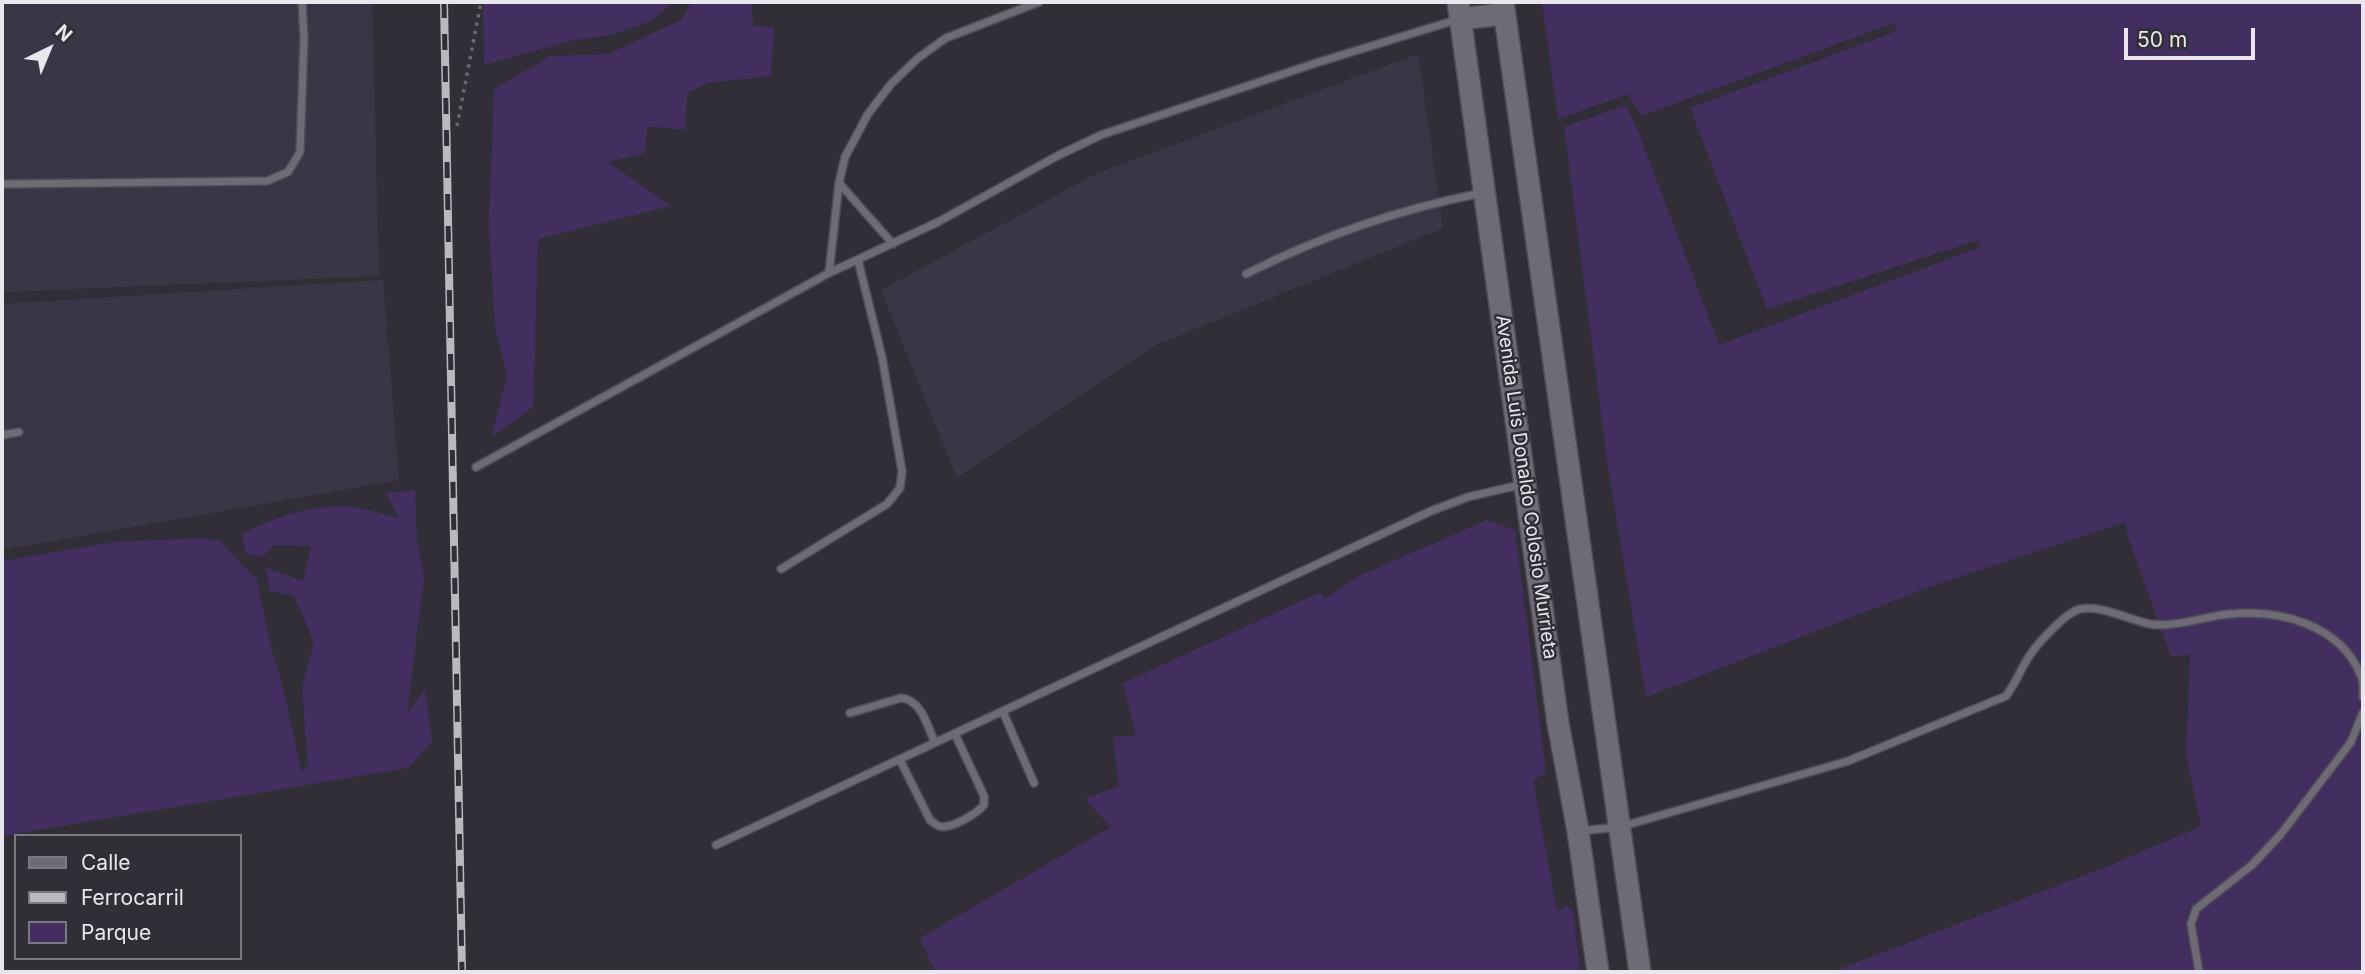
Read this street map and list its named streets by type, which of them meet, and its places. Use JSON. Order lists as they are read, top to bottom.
{
  "streets": {
    "main road": ["Avenida Luis Donaldo Colosio Murrieta"]
  },
  "legend": ["Calle", "Ferrocarril", "Parque"],
  "scale_bar": "50 m",
  "north": "top right"
}
